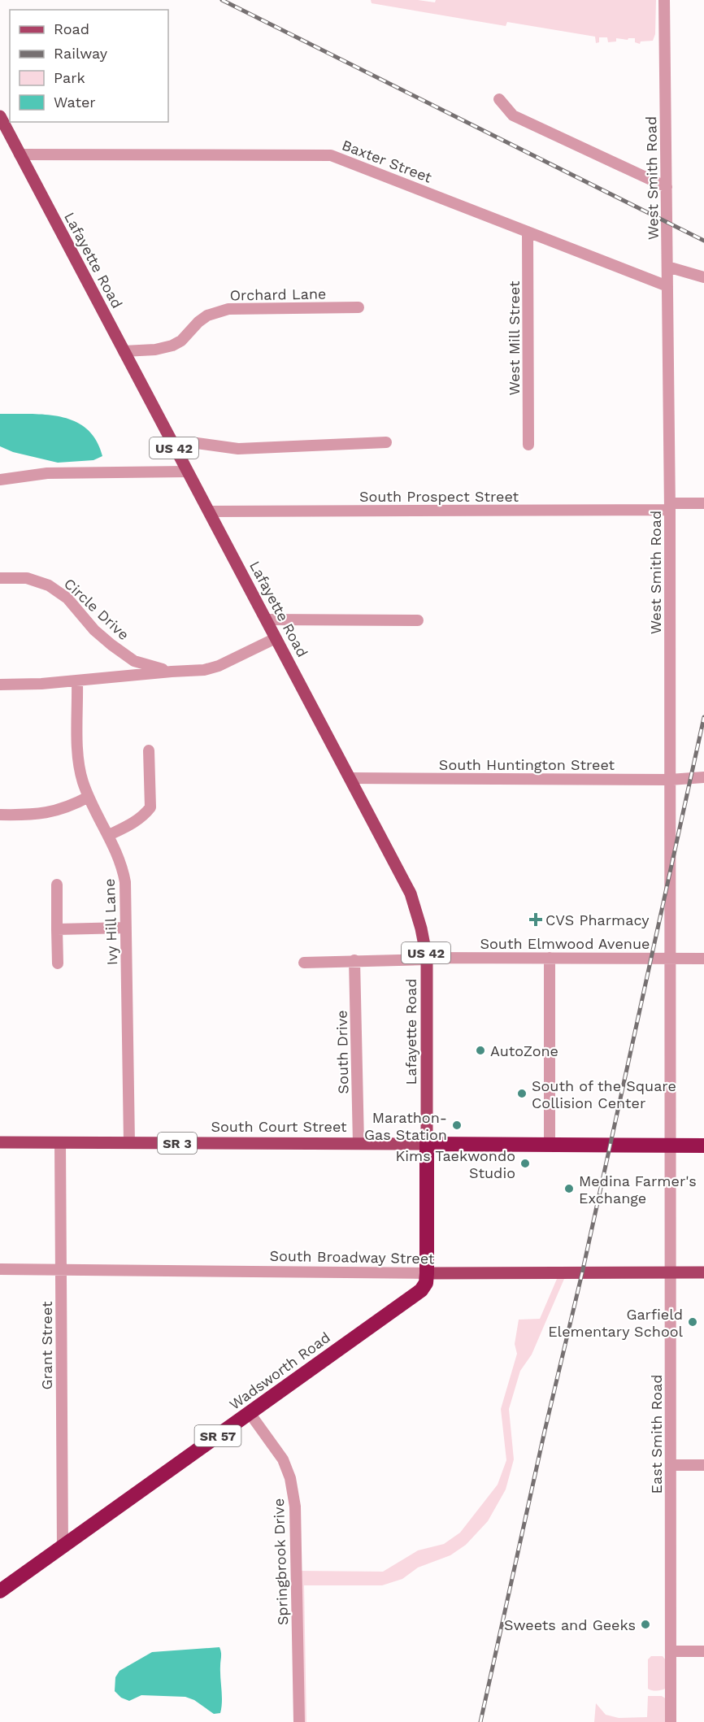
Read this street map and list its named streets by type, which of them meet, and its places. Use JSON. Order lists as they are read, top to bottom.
{
  "streets": {
    "highway": ["South Court Street", "Wadsworth Road", "SR 57"],
    "main road": [
      "Lafayette Road",
      "US 42",
      "SR 3",
      "South Broadway Street"
    ],
    "street": [
      "Baxter Street",
      "West Smith Road",
      "Orchard Lane",
      "West Mill Street",
      "South Prospect Street",
      "Circle Drive",
      "South Huntington Street",
      "Ivy Hill Lane",
      "South Elmwood Avenue",
      "South Drive",
      "Grant Street",
      "East Smith Road",
      "Springbrook Drive"
    ]
  },
  "crossings": [
    ["Baxter Street", "West Smith Road"],
    ["Baxter Street", "Lafayette Road"],
    ["Baxter Street", "West Mill Street"],
    ["West Smith Road", "South Prospect Street"],
    ["West Smith Road", "South Huntington Street"],
    ["West Smith Road", "South Elmwood Avenue"],
    ["West Smith Road", "South Court Street"],
    ["West Smith Road", "East Smith Road"],
    ["Lafayette Road", "Orchard Lane"],
    ["Lafayette Road", "South Prospect Street"],
    ["Lafayette Road", "Circle Drive"],
    ["Lafayette Road", "South Huntington Street"],
    ["Lafayette Road", "South Elmwood Avenue"],
    ["Lafayette Road", "South Court Street"],
    ["Circle Drive", "Ivy Hill Lane"],
    ["Ivy Hill Lane", "South Court Street"],
    ["South Elmwood Avenue", "South Drive"],
    ["South Drive", "South Court Street"],
    ["South Court Street", "Grant Street"],
    ["South Court Street", "East Smith Road"],
    ["South Broadway Street", "Grant Street"],
    ["South Broadway Street", "Wadsworth Road"],
    ["South Broadway Street", "East Smith Road"],
    ["Grant Street", "Wadsworth Road"],
    ["Wadsworth Road", "Springbrook Drive"]
  ],
  "places": {
    "health": ["CVS Pharmacy"],
    "other": [
      "AutoZone",
      "South of the Square Collision Center",
      "Marathon- Gas Station",
      "Kims Taekwondo Studio",
      "Medina Farmer's Exchange",
      "Garfield Elementary School",
      "Sweets and Geeks"
    ]
  },
  "legend": [
    "Road",
    "Railway",
    "Park",
    "Water"
  ]
}
